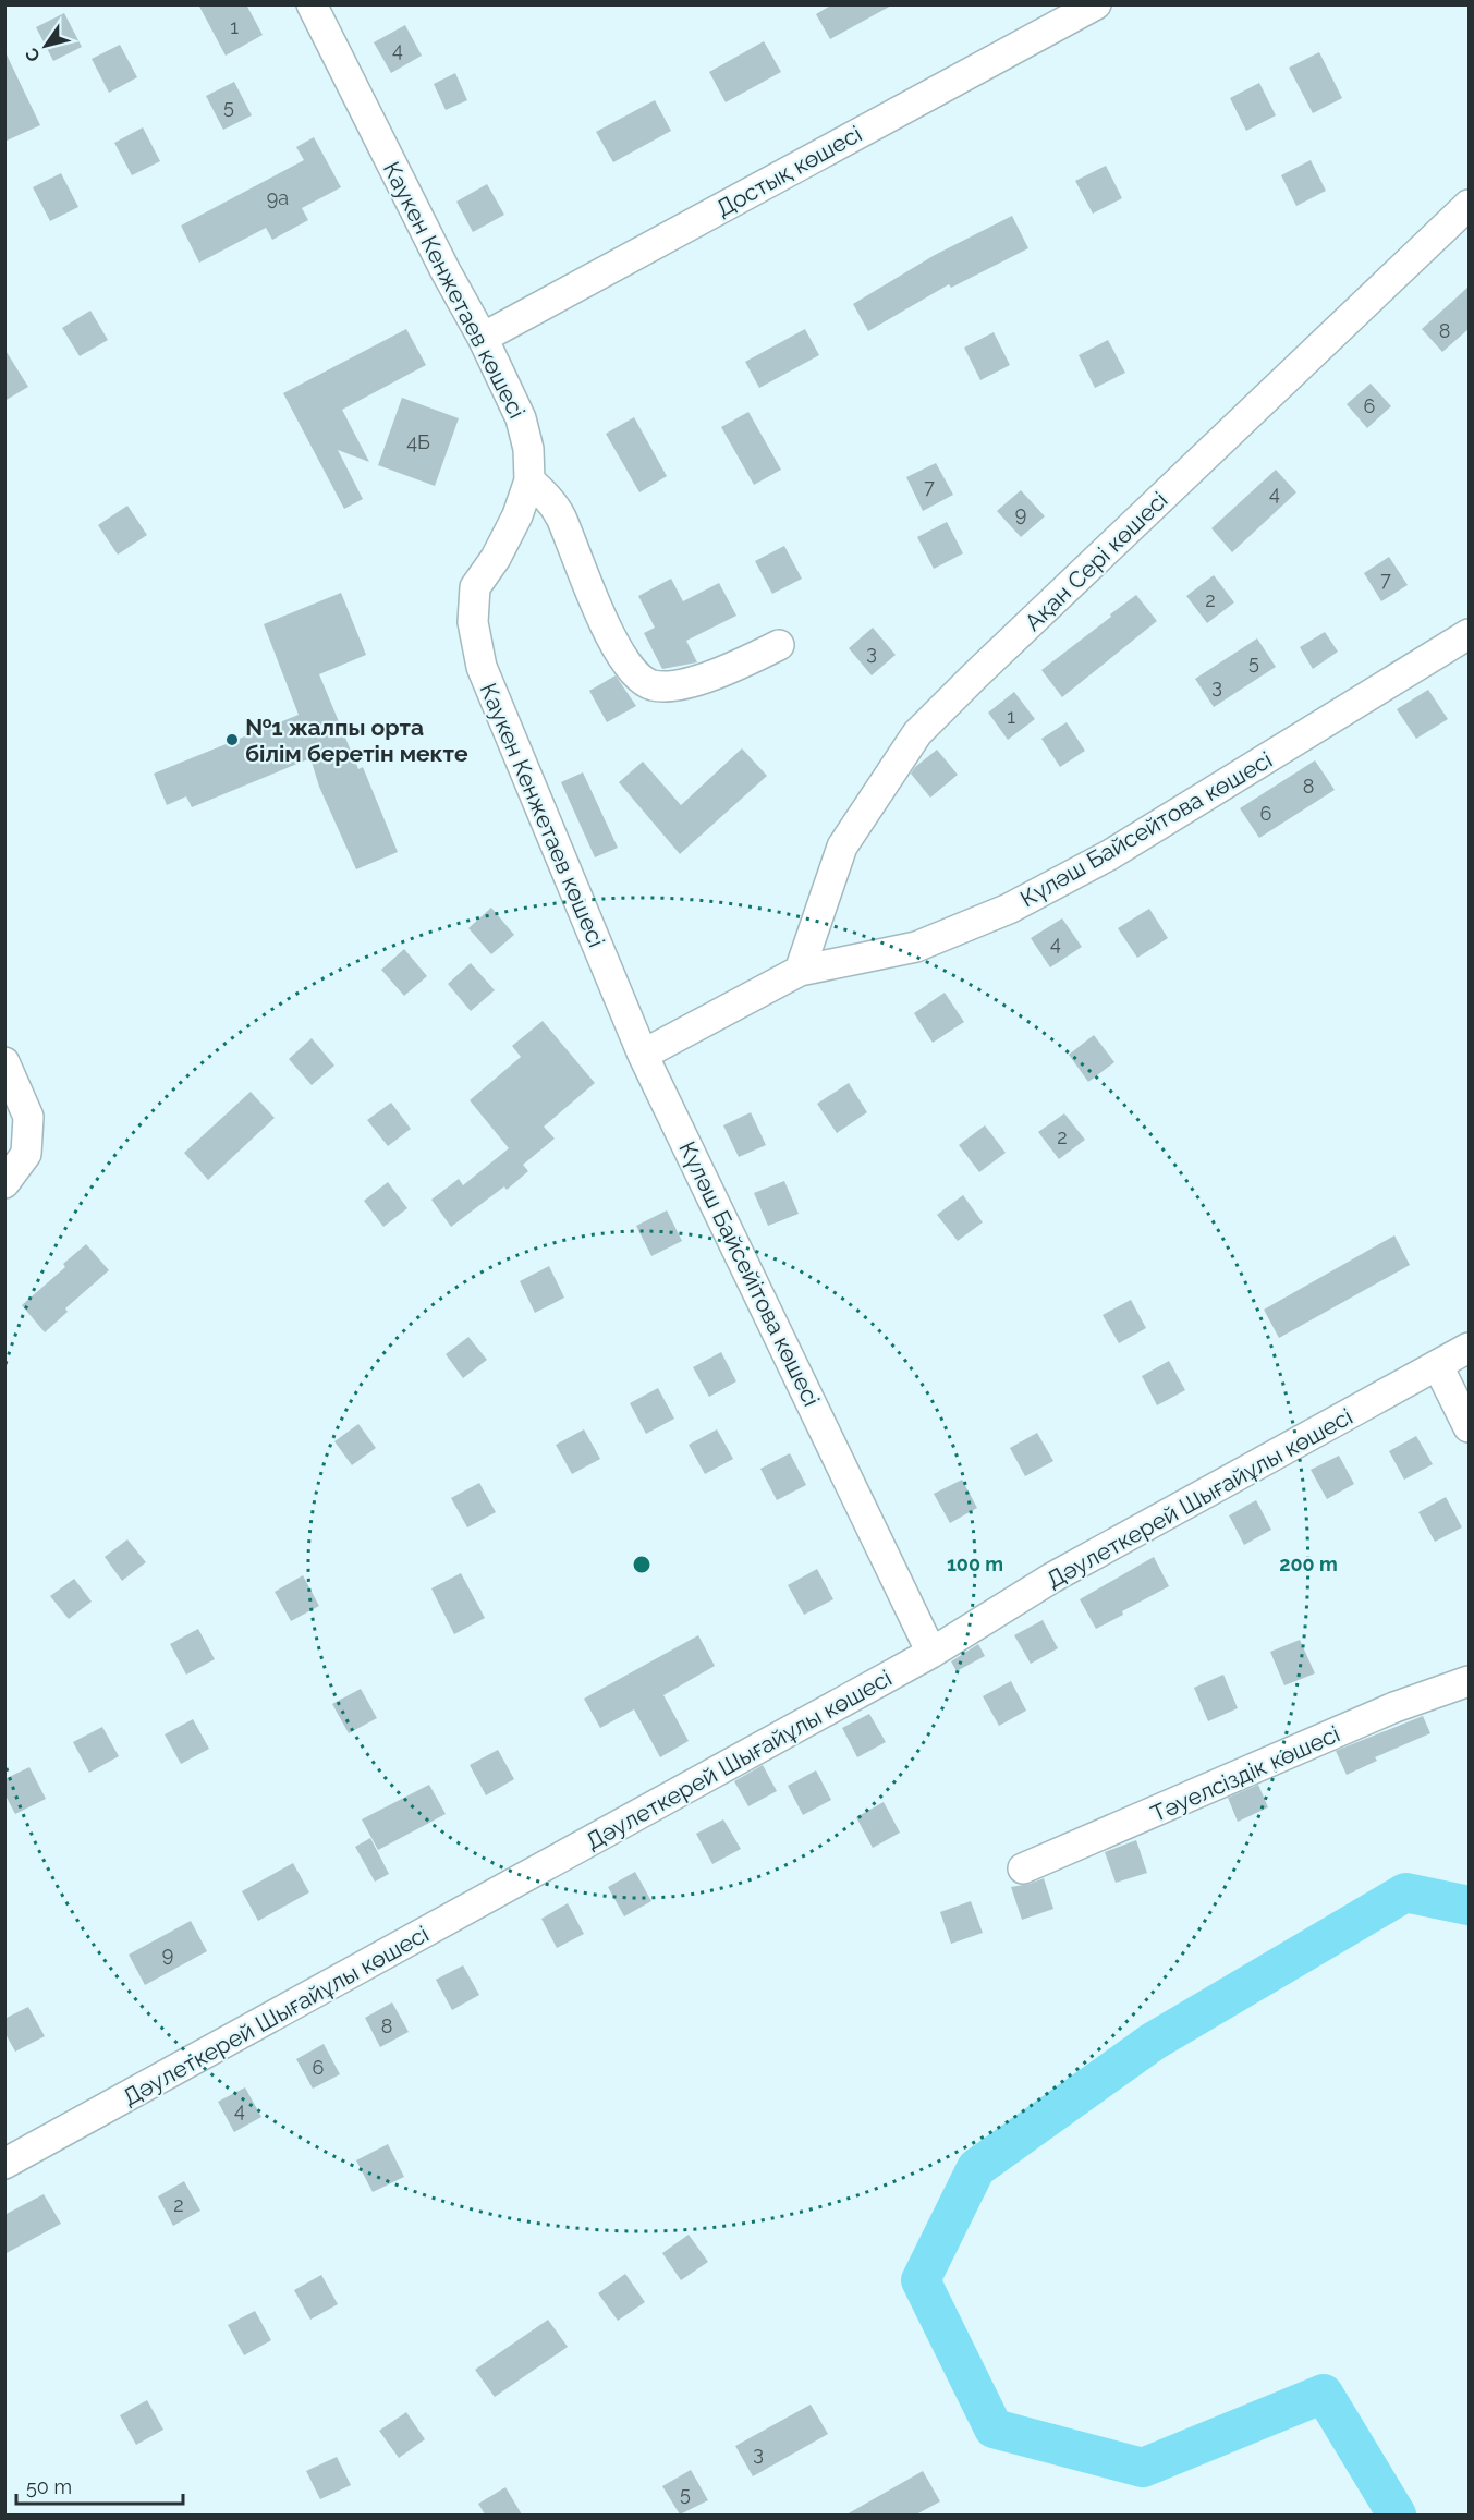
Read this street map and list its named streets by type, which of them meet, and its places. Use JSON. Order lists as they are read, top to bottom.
{
  "streets": {
    "street": [
      "Достық көшесі",
      "Каукен Кенжетаев көшесі",
      "Ақан Сері көшесі",
      "Күләш Байсейтова көшесі",
      "Күләш Байсейітова көшесі",
      "Дәулеткерей Шығайұлы көшесі",
      "Тәуелсіздік көшесі"
    ]
  },
  "crossings": [
    ["Достық көшесі", "Каукен Кенжетаев көшесі"],
    ["Каукен Кенжетаев көшесі", "Күләш Байсейітова көшесі"],
    ["Ақан Сері көшесі", "Күләш Байсейтова көшесі"],
    ["Күләш Байсейітова көшесі", "Дәулеткерей Шығайұлы көшесі"]
  ],
  "places": ["№1 жалпы орта білім беретін мекте"],
  "house_numbers": [
    "1",
    "4",
    "5",
    "9а",
    "8",
    "6",
    "4Б",
    "7",
    "4",
    "9",
    "7",
    "2",
    "3",
    "5",
    "3",
    "1",
    "8",
    "6",
    "4",
    "2",
    "9",
    "8",
    "6",
    "4",
    "2",
    "3",
    "5"
  ],
  "scale_bar": "50 m",
  "north": "bottom left",
  "rings": ["100 m", "200 m"]
}
